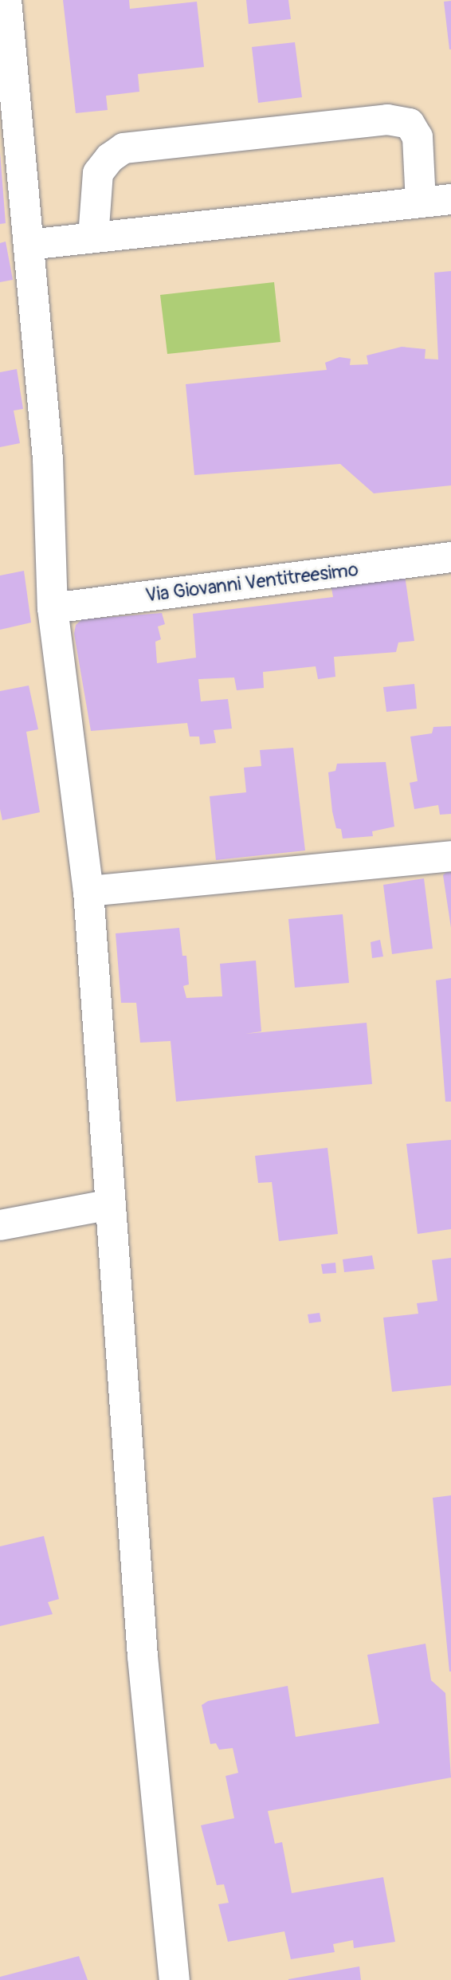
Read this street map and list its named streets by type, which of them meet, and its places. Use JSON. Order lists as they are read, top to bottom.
{
  "streets": {
    "street": ["Via Giovanni Ventitreesimo"]
  }
}
